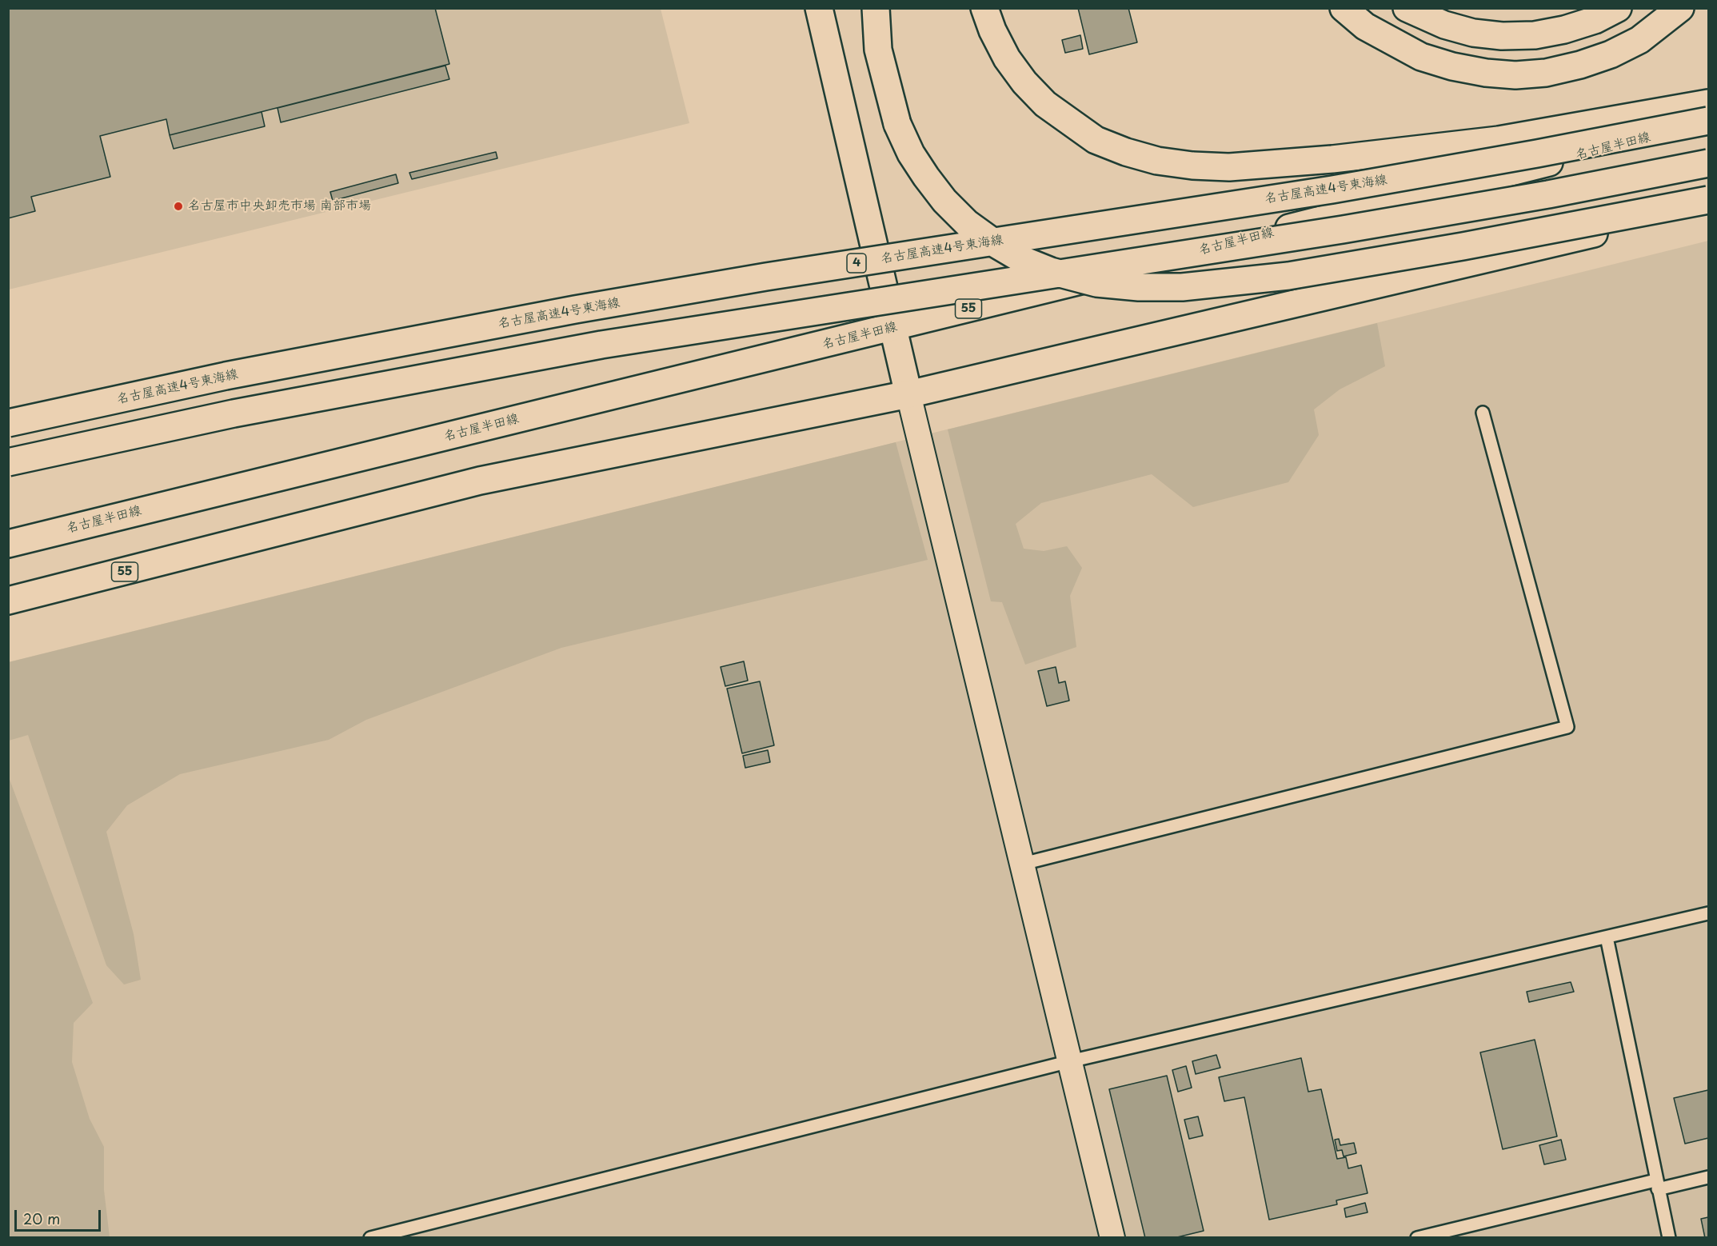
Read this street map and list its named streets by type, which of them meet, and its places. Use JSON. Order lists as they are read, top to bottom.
{
  "streets": {
    "main road": [
      "名古屋半田線",
      "名古屋高速4号東海線",
      "4",
      "55"
    ]
  },
  "crossings": [
    ["名古屋半田線", "名古屋高速4号東海線"]
  ],
  "places": ["名古屋市中央卸売市場 南部市場"],
  "scale_bar": "20 m"
}
